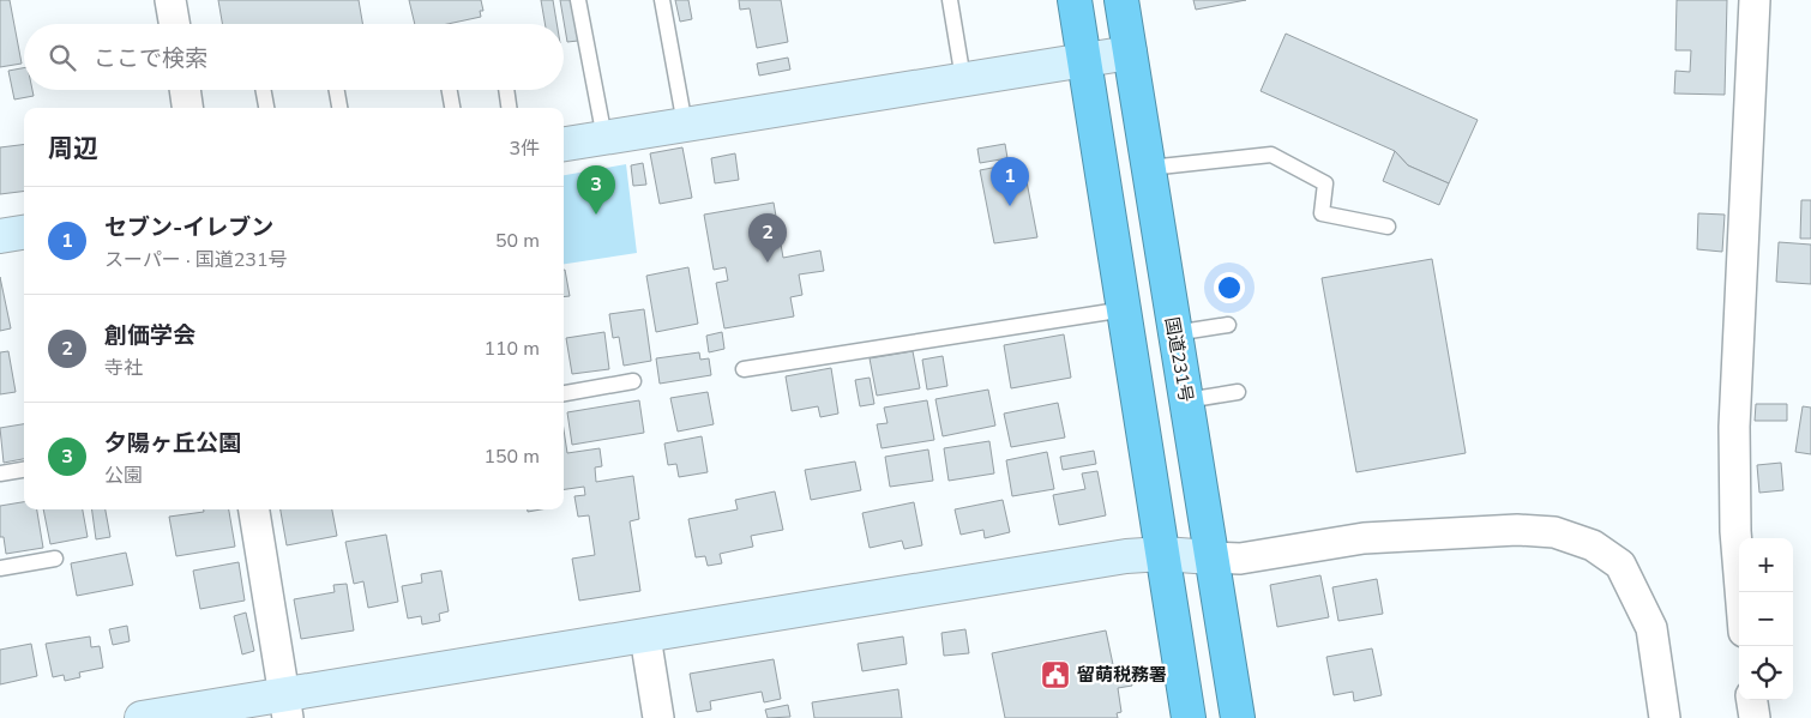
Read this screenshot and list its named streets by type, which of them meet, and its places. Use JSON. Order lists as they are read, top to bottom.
{
  "streets": {
    "highway": ["国道231号"]
  },
  "places": {
    "public building": ["留萌税務署"]
  },
  "page": {
    "search": "ここで検索",
    "heading": ["周辺", "3件"],
    "pins": ["1", "3", "2"],
    "list": [
      {
        "mark": "1",
        "name": "セブン-イレブン",
        "note": "スーパー · 国道231号",
        "value": "50 m"
      },
      {
        "mark": "2",
        "name": "創価学会",
        "note": "寺社",
        "value": "110 m"
      },
      {
        "mark": "3",
        "name": "夕陽ヶ丘公園",
        "note": "公園",
        "value": "150 m"
      }
    ],
    "map_buttons": ["+", "−"]
  }
}
